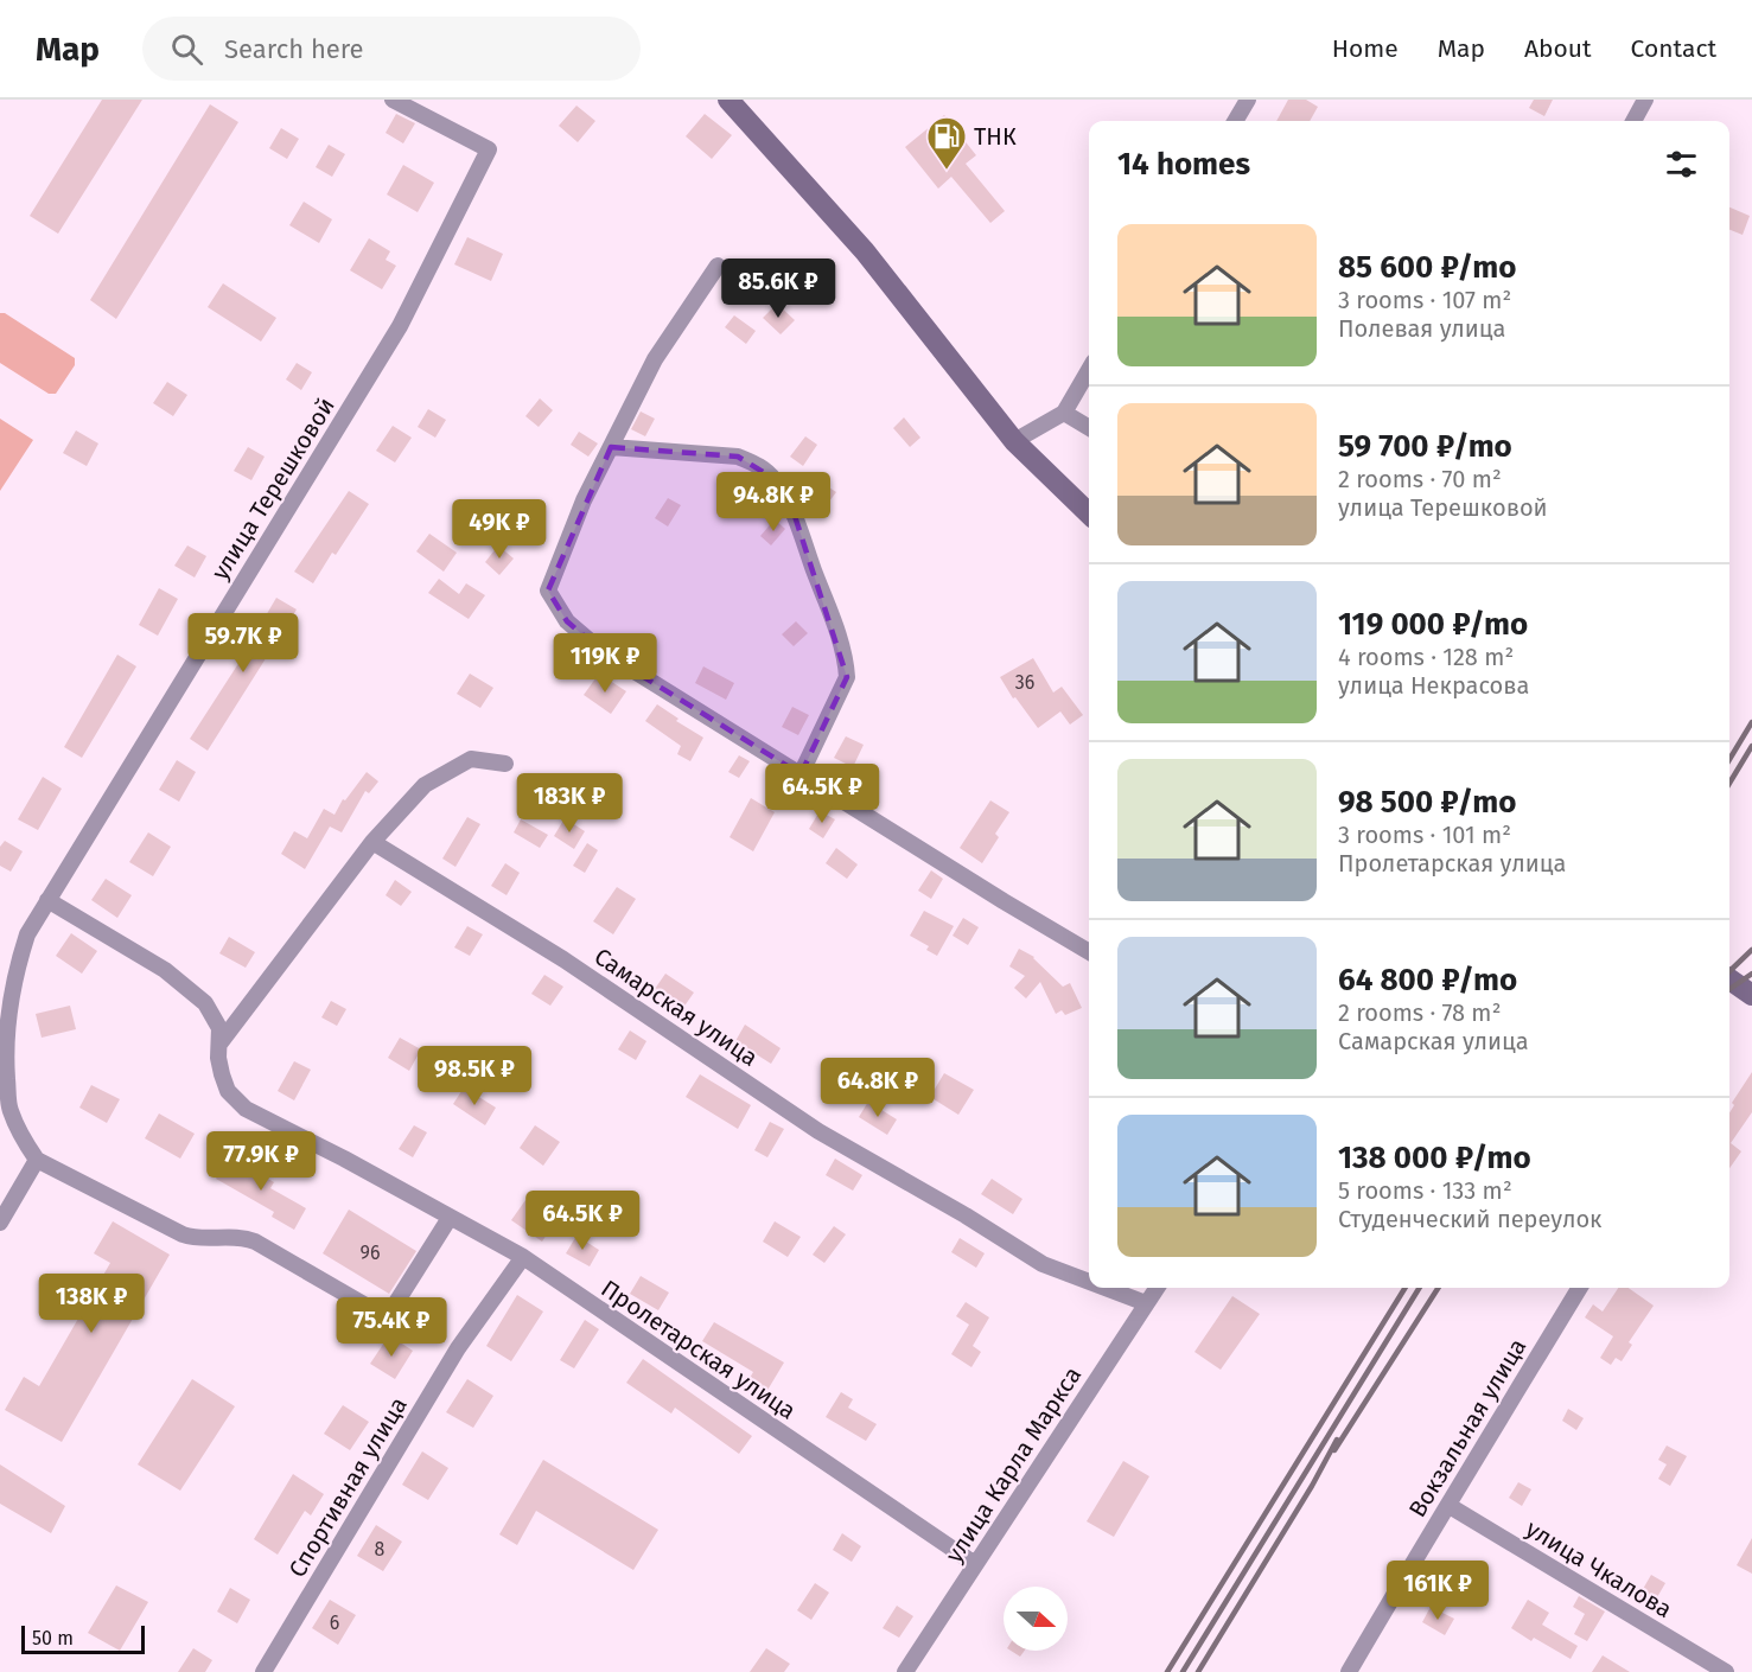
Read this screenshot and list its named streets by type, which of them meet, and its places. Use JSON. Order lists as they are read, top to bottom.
{
  "streets": {
    "street": [
      "улица Терешковой",
      "Самарская улица",
      "Пролетарская улица",
      "Вокзальная улица",
      "улица Карла Маркса",
      "Спортивная улица",
      "улица Чкалова"
    ]
  },
  "crossings": [
    ["улица Терешковой", "Пролетарская улица"],
    ["Самарская улица", "улица Карла Маркса"],
    ["Пролетарская улица", "улица Карла Маркса"],
    ["Пролетарская улица", "Спортивная улица"],
    ["Вокзальная улица", "улица Чкалова"]
  ],
  "places": {
    "fuel station": ["ТНК"]
  },
  "house_numbers": [
    "36",
    "96",
    "8",
    "6"
  ],
  "scale_bar": "50 m",
  "north": "right",
  "page": {
    "header": "Map",
    "search": "Search here",
    "nav": [
      "Home",
      "Map",
      "About",
      "Contact"
    ],
    "heading": "14 homes",
    "list": [
      {
        "name": "85 600 ₽/mo",
        "note": "3 rooms · 107 m² · Полевая улица"
      },
      {
        "name": "59 700 ₽/mo",
        "note": "2 rooms · 70 m² · улица Терешковой"
      },
      {
        "name": "119 000 ₽/mo",
        "note": "4 rooms · 128 m² · улица Некрасова"
      },
      {
        "name": "98 500 ₽/mo",
        "note": "3 rooms · 101 m² · Пролетарская улица"
      },
      {
        "name": "64 800 ₽/mo",
        "note": "2 rooms · 78 m² · Самарская улица"
      },
      {
        "name": "138 000 ₽/mo",
        "note": "5 rooms · 133 m² · Студенческий переулок"
      }
    ],
    "price": [
      "85.6K ₽",
      "94.8K ₽",
      "49K ₽",
      "59.7K ₽",
      "119K ₽",
      "64.5K ₽",
      "183K ₽",
      "98.5K ₽",
      "64.8K ₽",
      "77.9K ₽",
      "64.5K ₽",
      "138K ₽",
      "75.4K ₽",
      "161K ₽"
    ],
    "scale": "50 m"
  }
}
